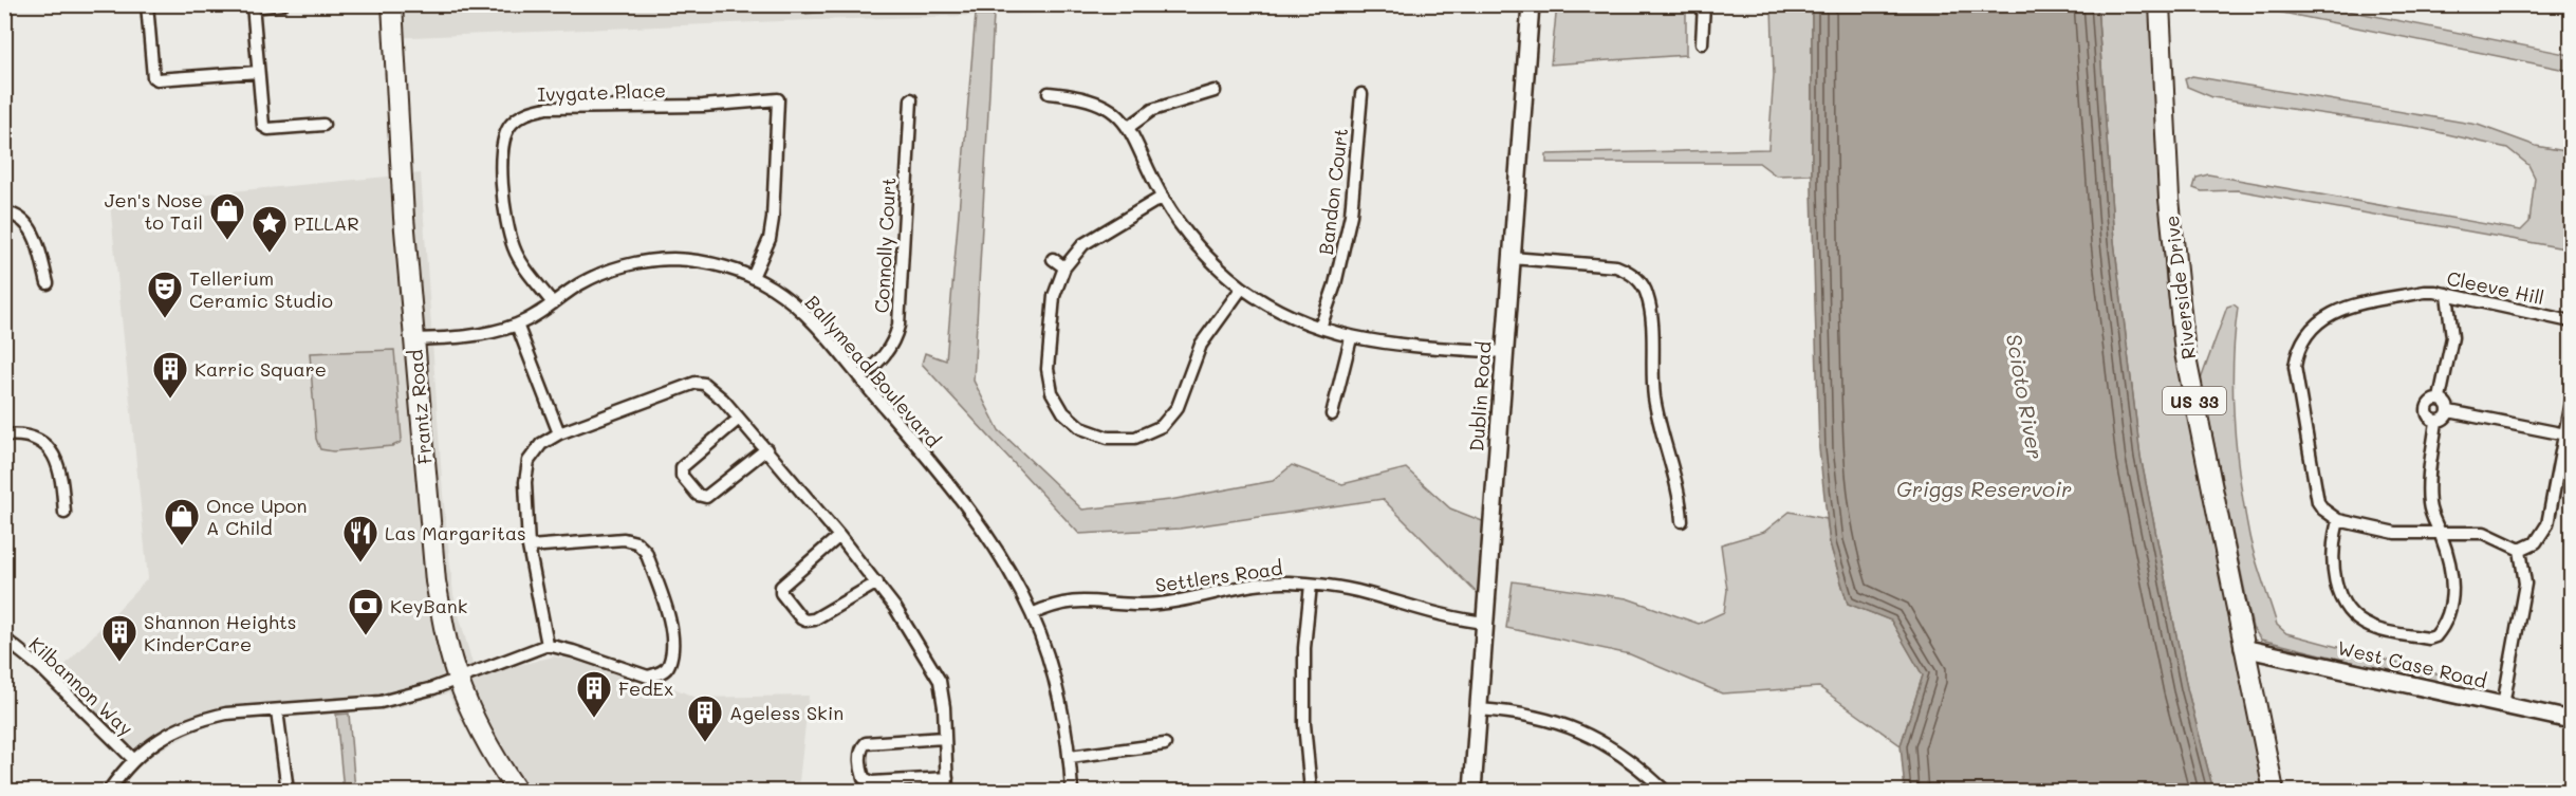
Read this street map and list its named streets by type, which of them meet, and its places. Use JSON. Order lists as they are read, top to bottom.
{
  "streets": {
    "main road": [
      "Riverside Drive",
      "Dublin Road",
      "US 33",
      "Frantz Road",
      "West Case Road"
    ],
    "street": [
      "Ivygate Place",
      "Bandon Court",
      "Connolly Court",
      "Cleeve Hill",
      "Ballymead Boulevard",
      "Settlers Road",
      "Kilbannon Way"
    ]
  },
  "crossings": [
    ["Ivygate Place", "Ballymead Boulevard"],
    ["Connolly Court", "Ballymead Boulevard"],
    ["Riverside Drive", "West Case Road"],
    ["Ballymead Boulevard", "Frantz Road"],
    ["Ballymead Boulevard", "Settlers Road"],
    ["Dublin Road", "Settlers Road"]
  ],
  "water": ["Scioto River", "Griggs Reservoir"],
  "places": {
    "shop": ["Jen's Nose to Tail", "Once Upon A Child"],
    "place": ["PILLAR"],
    "theatre": ["Tellerium Ceramic Studio"],
    "building": [
      "Karric Square",
      "Shannon Heights KinderCare",
      "FedEx",
      "Ageless Skin"
    ],
    "restaurant": ["Las Margaritas"],
    "bank": ["KeyBank"]
  }
}
